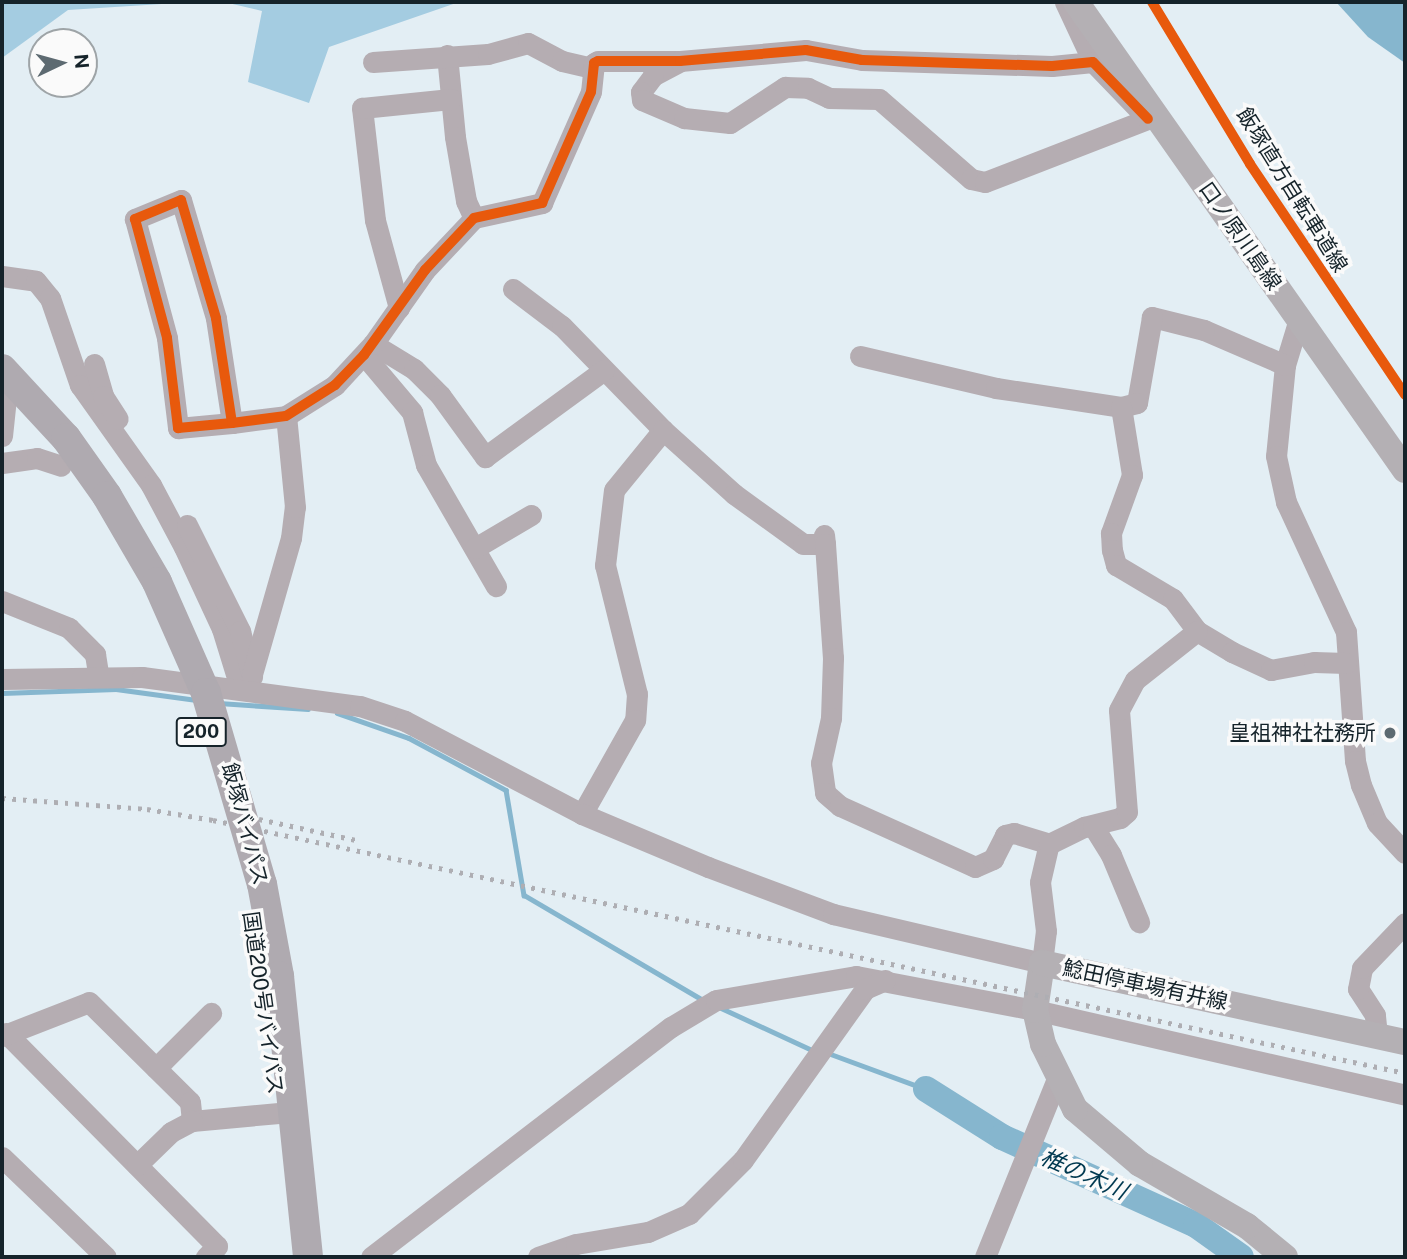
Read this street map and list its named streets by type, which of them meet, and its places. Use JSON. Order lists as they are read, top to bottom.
{
  "streets": {
    "highway": ["200", "飯塚バイパス", "国道200号バイパス"],
    "main road": ["口ノ原川島線", "鯰田停車場有井線"],
    "cycle path": ["飯塚直方自転車道線"]
  },
  "crossings": [
    ["200", "国道200号バイパス"],
    ["飯塚バイパス", "国道200号バイパス"]
  ],
  "water": ["椎の木川"],
  "places": ["皇祖神社社務所"],
  "north": "right"
}
